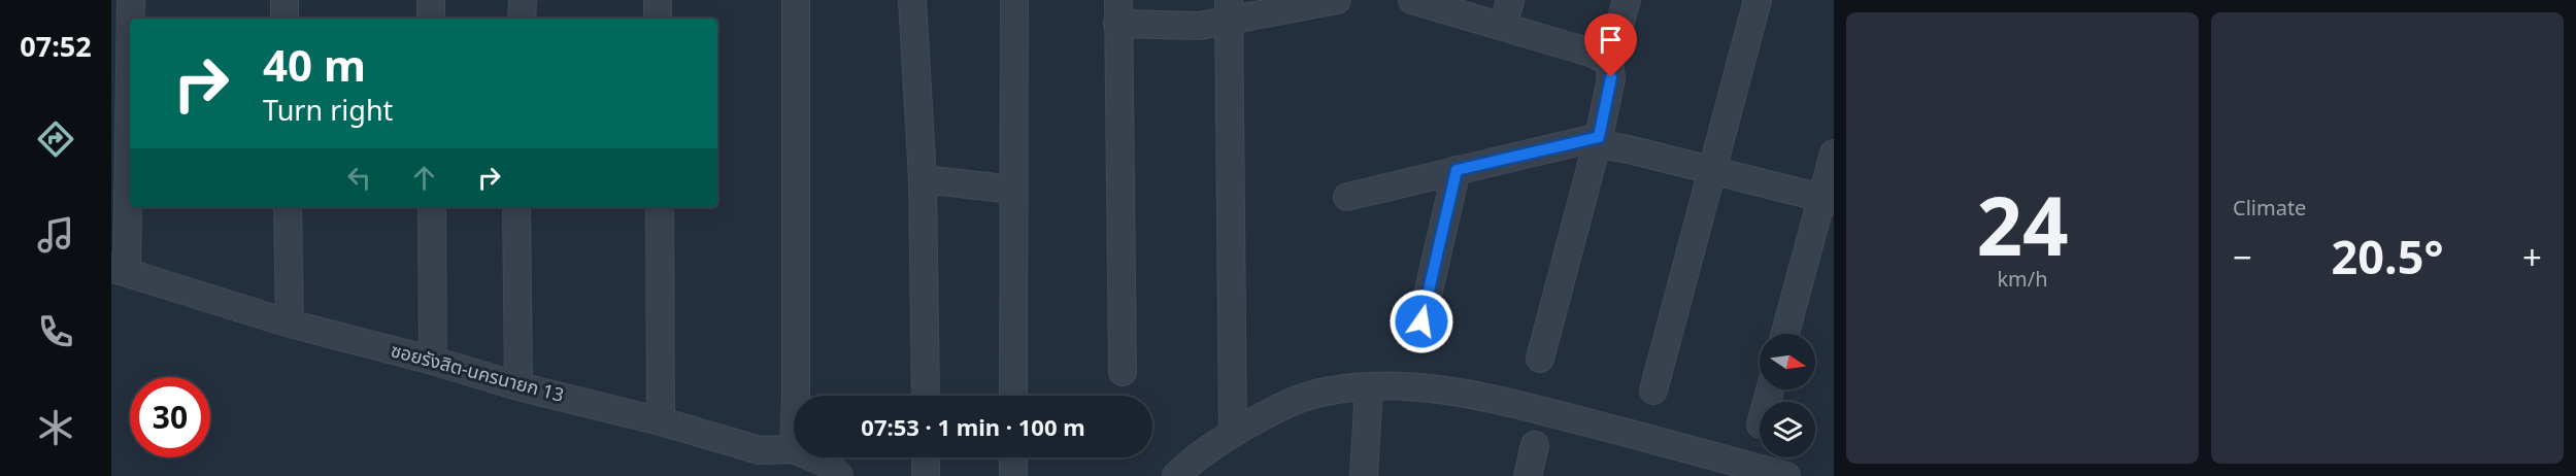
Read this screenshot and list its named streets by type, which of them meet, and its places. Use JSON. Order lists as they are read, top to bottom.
{
  "streets": {
    "street": ["ซอยรังสิต-นครนายก 13"]
  },
  "north": "right",
  "page": {
    "tabs": "07:52",
    "tile": [
      ["24", "km/h"],
      "Climate"
    ],
    "turn": ["40 m", "Turn right"],
    "heat": ["−", "20.5°", "+"],
    "limit": "30",
    "trip": "07:53 · 1 min · 100 m"
  }
}
